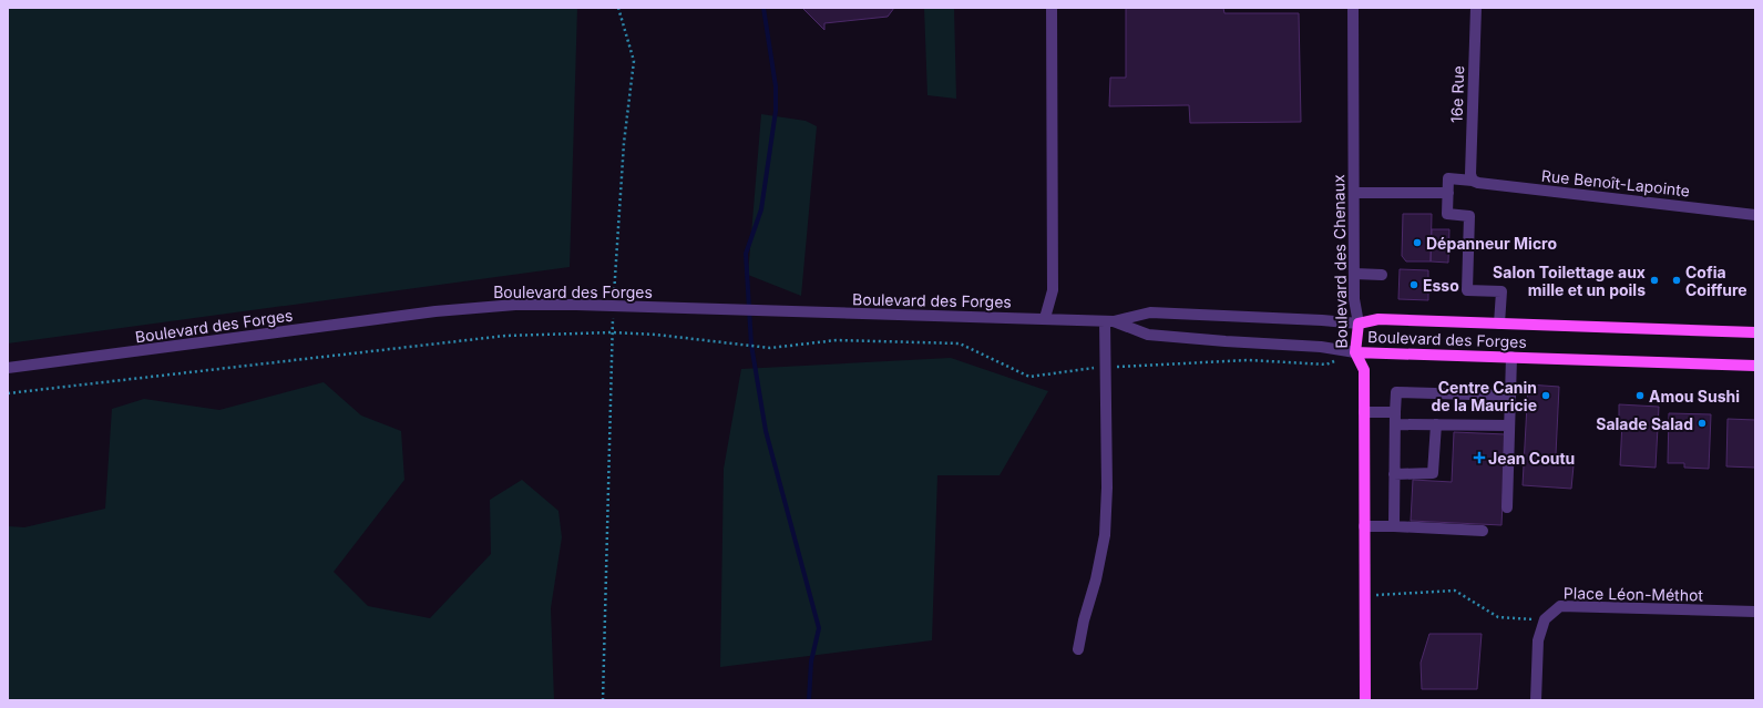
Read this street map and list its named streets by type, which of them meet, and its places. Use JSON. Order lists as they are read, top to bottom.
{
  "streets": {
    "main road": ["Boulevard des Chenaux", "Boulevard des Forges"],
    "street": ["16e Rue", "Rue Benoît-Lapointe", "Place Léon-Méthot"]
  },
  "crossings": [
    ["16e Rue", "Rue Benoît-Lapointe"],
    ["Boulevard des Chenaux", "Boulevard des Forges"]
  ],
  "places": {
    "other": [
      "Dépanneur Micro",
      "Salon Toilettage aux mille et un poils",
      "Cofia Coiffure",
      "Esso",
      "Centre Canin de la Mauricie",
      "Amou Sushi",
      "Salade Salad"
    ],
    "health": ["Jean Coutu"]
  }
}
